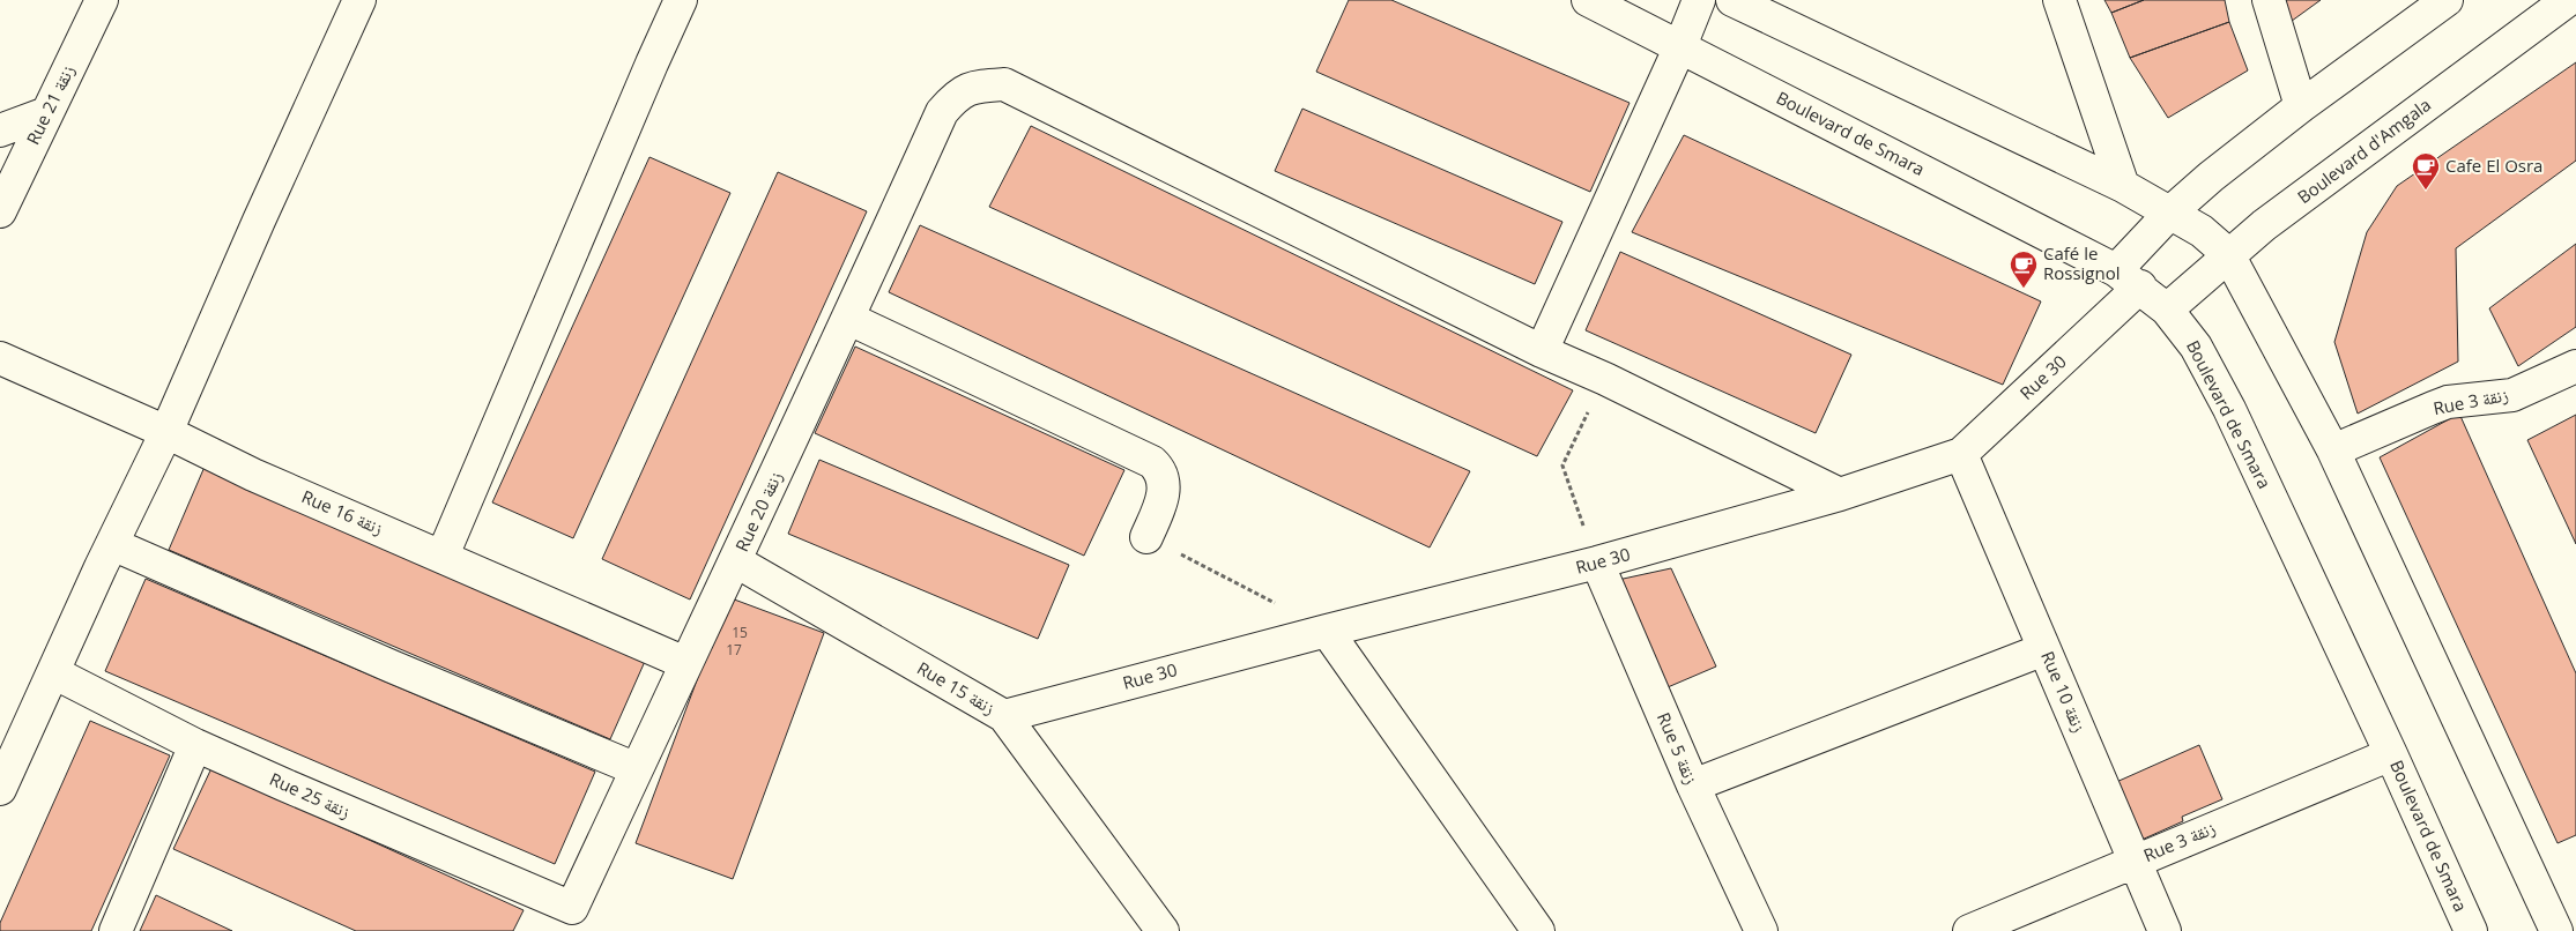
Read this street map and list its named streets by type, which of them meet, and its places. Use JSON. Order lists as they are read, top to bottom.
{
  "streets": {
    "street": [
      "Rue 21 زنقة",
      "Boulevard de Smara",
      "Boulevard d'Amgala",
      "Rue 30",
      "Rue 3 زنقة",
      "Rue 20 زنقة",
      "Rue 16 زنقة",
      "Rue 15 زنقة",
      "Rue 10 زنقة",
      "Rue 5 زنقة",
      "Rue 25 زنقة"
    ]
  },
  "crossings": [
    ["Boulevard de Smara", "Boulevard d'Amgala"],
    ["Boulevard de Smara", "Rue 30"],
    ["Boulevard de Smara", "Rue 3 زنقة"],
    ["Rue 30", "Rue 15 زنقة"],
    ["Rue 30", "Rue 10 زنقة"],
    ["Rue 30", "Rue 5 زنقة"],
    ["Rue 3 زنقة", "Rue 10 زنقة"],
    ["Rue 20 زنقة", "Rue 16 زنقة"],
    ["Rue 20 زنقة", "Rue 15 زنقة"],
    ["Rue 20 زنقة", "Rue 25 زنقة"]
  ],
  "places": {
    "cafe": ["Cafe El Osra", "Café le Rossignol"]
  },
  "house_numbers": ["15", "17"]
}
